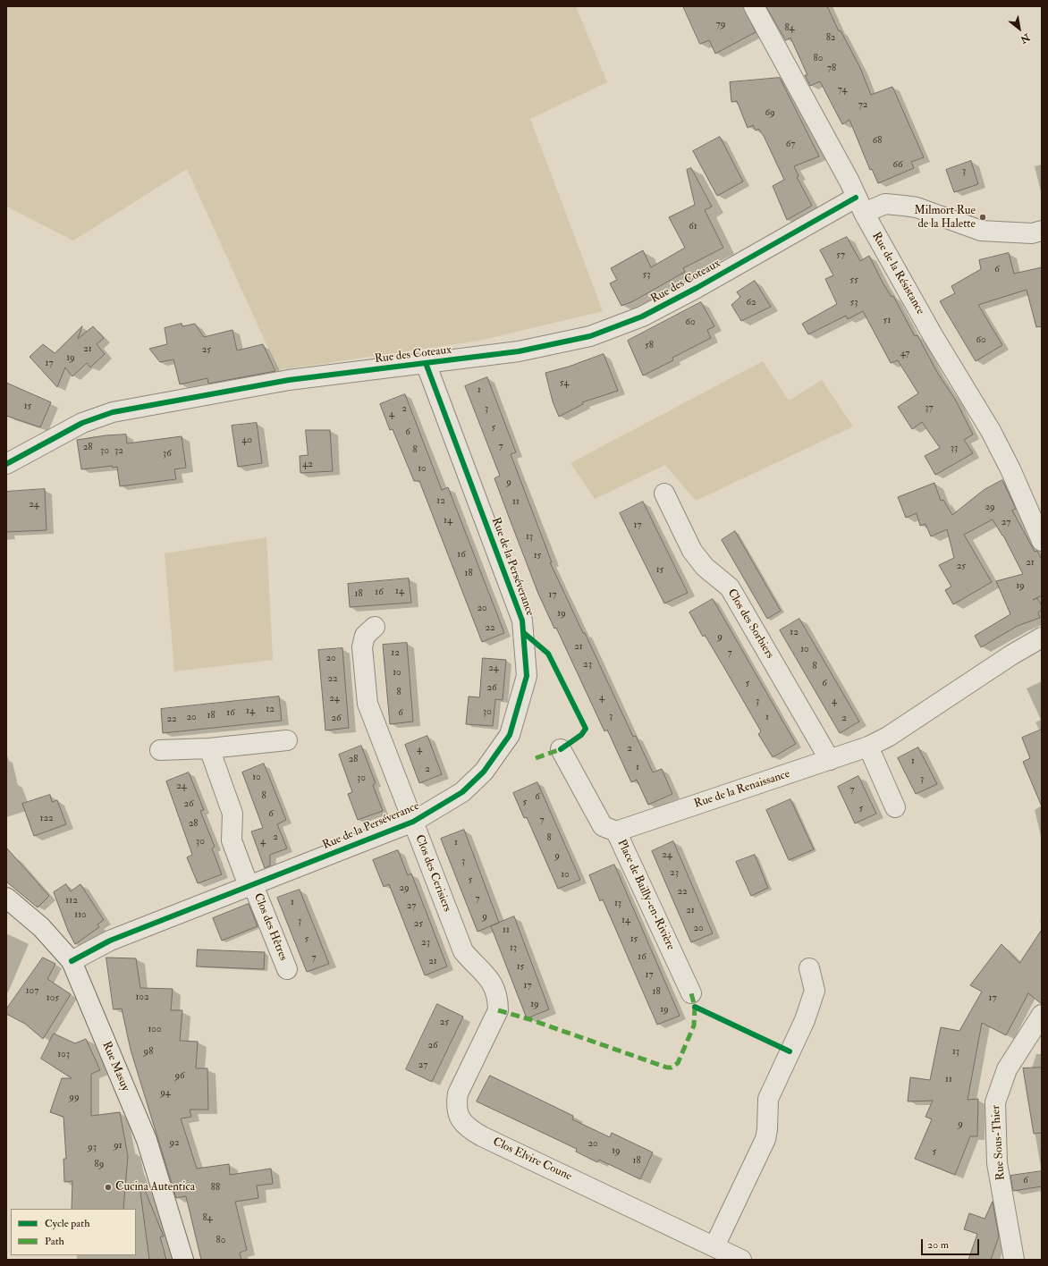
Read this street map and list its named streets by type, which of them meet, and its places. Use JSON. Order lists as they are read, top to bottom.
{
  "streets": {
    "street": [
      "Rue de la Résistance",
      "Rue des Coteaux",
      "Rue de la Perséverance",
      "Clos des Sorbiers",
      "Rue de la Renaissance",
      "Clos des Cerisiers",
      "Place de Bailly-en-Rivière",
      "Clos des Hêtres",
      "Rue Masuy",
      "Rue Sous-Thier",
      "Clos Elvire Coune"
    ]
  },
  "crossings": [
    ["Rue de la Résistance", "Rue des Coteaux"],
    ["Rue des Coteaux", "Rue de la Perséverance"],
    ["Rue de la Perséverance", "Clos des Cerisiers"],
    ["Rue de la Perséverance", "Clos des Hêtres"],
    ["Rue de la Perséverance", "Rue Masuy"],
    ["Clos des Sorbiers", "Rue de la Renaissance"],
    ["Rue de la Renaissance", "Place de Bailly-en-Rivière"],
    ["Clos des Cerisiers", "Clos Elvire Coune"]
  ],
  "places": ["Milmort Rue de la Halette", "Cucina Autentica"],
  "house_numbers": [
    "79",
    "84",
    "82",
    "80",
    "78",
    "74",
    "72",
    "69",
    "68",
    "67",
    "66",
    "3",
    "61",
    "57",
    "6",
    "53",
    "55",
    "62",
    "53",
    "51",
    "60",
    "60",
    "58",
    "21",
    "25",
    "47",
    "19",
    "17",
    "54",
    "1",
    "15",
    "37",
    "2",
    "3",
    "4",
    "5",
    "6",
    "40",
    "7",
    "28",
    "33",
    "8",
    "30",
    "32",
    "36",
    "42",
    "10",
    "9",
    "12",
    "11",
    "24",
    "29",
    "14",
    "27",
    "17",
    "13",
    "16",
    "15",
    "21",
    "25",
    "15",
    "18",
    "19",
    "14",
    "16",
    "18",
    "17",
    "20",
    "19",
    "22",
    "12",
    "9",
    "21",
    "10",
    "12",
    "7",
    "20",
    "23",
    "8",
    "24",
    "10",
    "22",
    "5",
    "6",
    "26",
    "8",
    "4",
    "24",
    "3",
    "4",
    "12",
    "14",
    "30",
    "16",
    "6",
    "18",
    "3",
    "20",
    "1",
    "26",
    "2",
    "22",
    "2",
    "4",
    "28",
    "1",
    "1",
    "2",
    "10",
    "30",
    "3",
    "24",
    "7",
    "8",
    "6",
    "5",
    "26",
    "5",
    "6",
    "122",
    "7",
    "28",
    "2",
    "8",
    "30",
    "4",
    "1",
    "24",
    "9",
    "3",
    "23",
    "10",
    "5",
    "29",
    "22",
    "7",
    "112",
    "1",
    "13",
    "27",
    "21",
    "110",
    "9",
    "14",
    "3",
    "25",
    "20",
    "11",
    "5",
    "15",
    "23",
    "13",
    "16",
    "7",
    "21",
    "15",
    "17",
    "17",
    "107",
    "18",
    "102",
    "105",
    "17",
    "19",
    "19",
    "25",
    "100",
    "26",
    "98",
    "13",
    "103",
    "27",
    "96",
    "11",
    "94",
    "99",
    "9",
    "92",
    "20",
    "91",
    "93",
    "19",
    "5",
    "18",
    "89",
    "6",
    "88",
    "84",
    "80"
  ],
  "legend": ["Cycle path", "Path"],
  "scale_bar": "20 m",
  "north": "bottom right"
}
